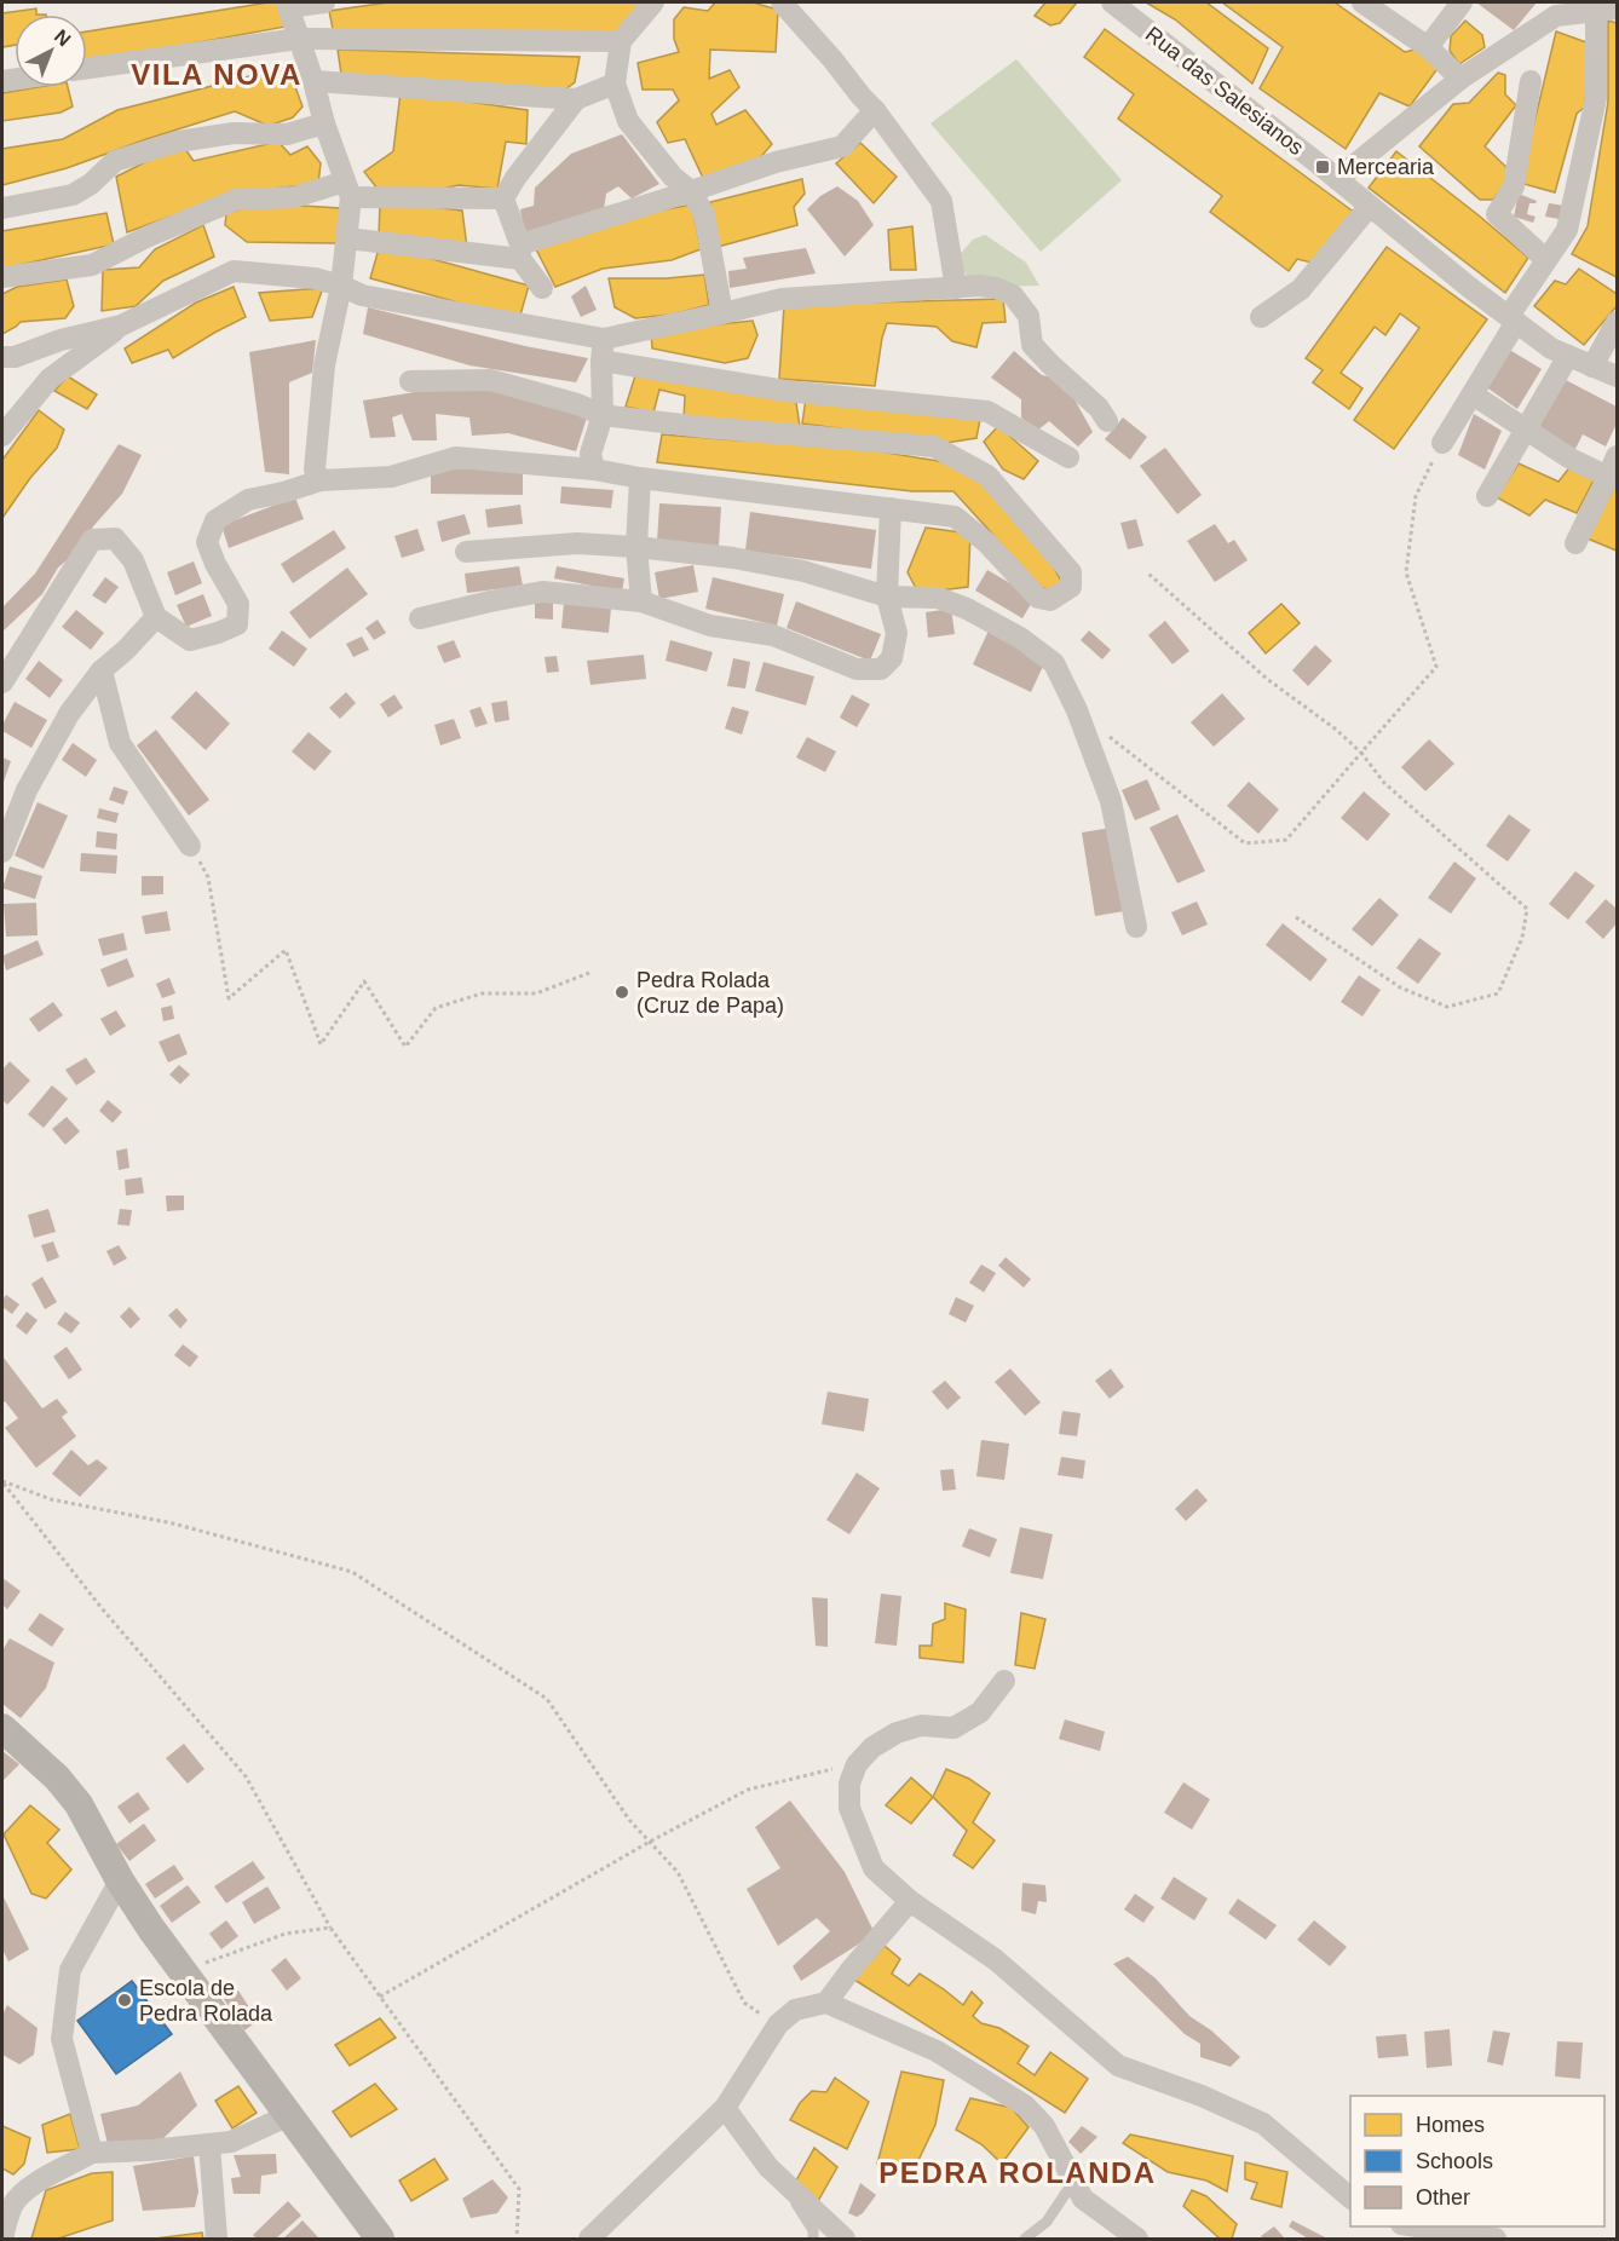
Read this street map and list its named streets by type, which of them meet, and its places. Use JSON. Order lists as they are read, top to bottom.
{
  "streets": {
    "street": ["Rua das Salesianos"]
  },
  "districts": ["VILA NOVA", "PEDRA ROLANDA"],
  "places": {
    "transit": ["Mercearia"],
    "other": ["Pedra Rolada (Cruz de Papa)", "Escola de Pedra Rolada"]
  },
  "legend": ["Homes", "Schools", "Other"],
  "north": "top right"
}
